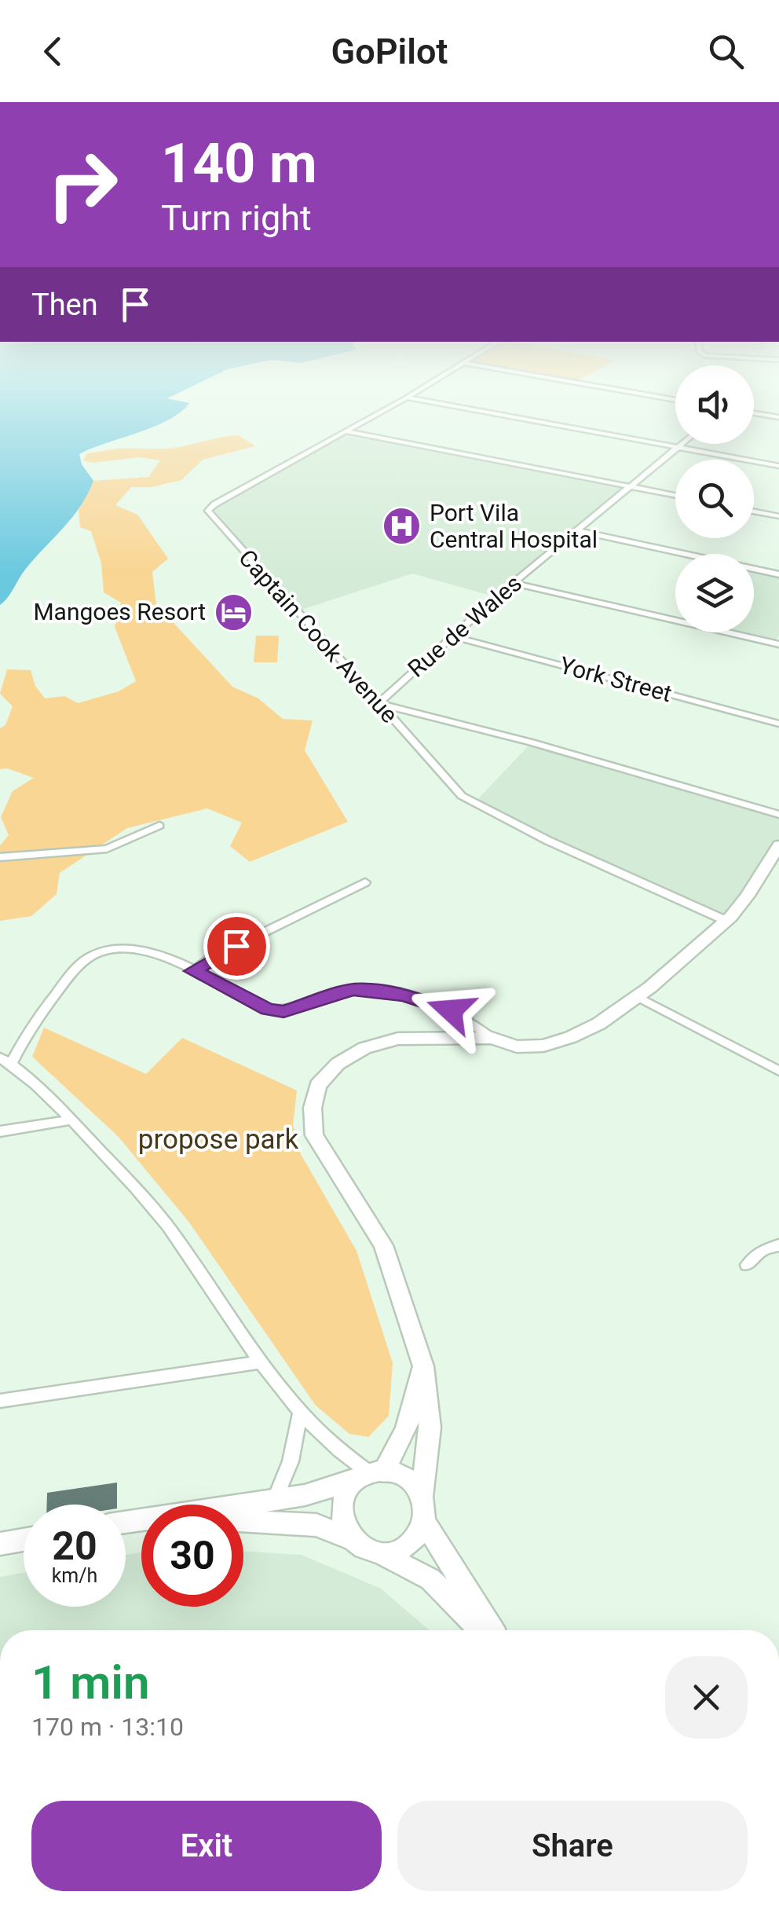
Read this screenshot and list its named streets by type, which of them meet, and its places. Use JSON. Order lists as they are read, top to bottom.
{
  "streets": {
    "street": ["Rue de Wales", "Captain Cook Avenue", "York Street"]
  },
  "crossings": [
    ["Rue de Wales", "Captain Cook Avenue"],
    ["Rue de Wales", "York Street"]
  ],
  "parks": ["propose park"],
  "places": {
    "hospital": ["Port Vila Central Hospital"],
    "hotel": ["Mangoes Resort"]
  },
  "page": {
    "header": "GoPilot",
    "turn": ["140 m", "Turn right"],
    "then": "Then",
    "speed": "20 km/h",
    "limit": "30",
    "heading": ["1 min", "170 m · 13:10"],
    "buttons": ["Exit", "Share"]
  }
}
